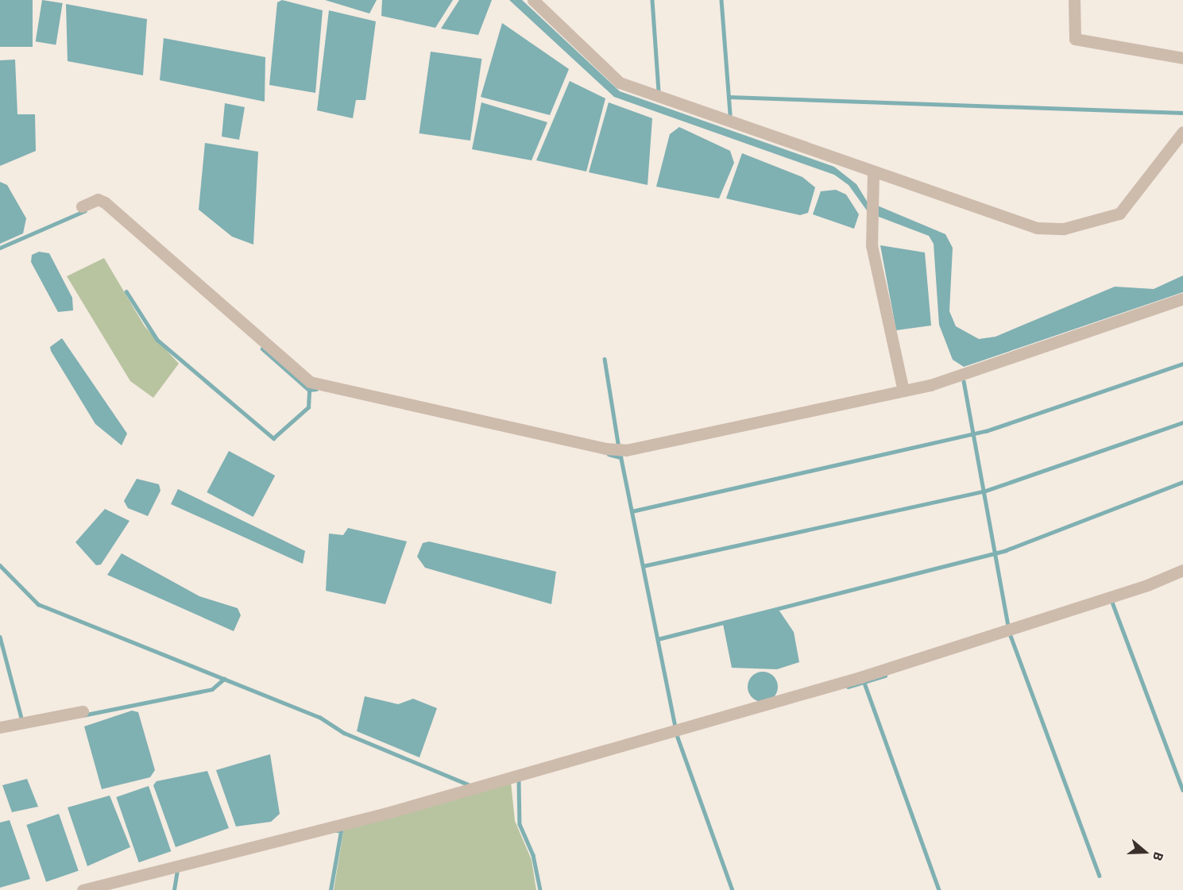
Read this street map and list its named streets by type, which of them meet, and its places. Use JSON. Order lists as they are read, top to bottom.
{
  "north": "right"
}
